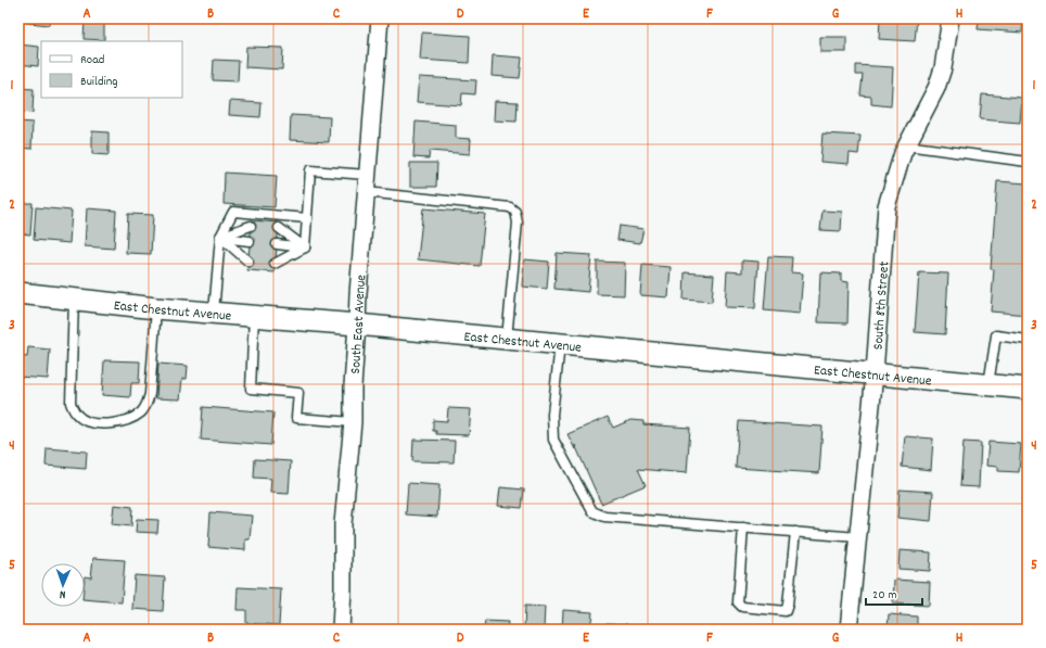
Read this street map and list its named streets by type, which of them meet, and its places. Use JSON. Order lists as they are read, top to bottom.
{
  "streets": {
    "street": ["South 8th Street", "East Chestnut Avenue", "South East Avenue"]
  },
  "crossings": [
    ["South 8th Street", "East Chestnut Avenue"],
    ["East Chestnut Avenue", "South East Avenue"]
  ],
  "legend": ["Road", "Building"],
  "scale_bar": "20 m",
  "north": "bottom",
  "grid": {
    "columns": [
      "A",
      "B",
      "C",
      "D",
      "E",
      "F",
      "G",
      "H"
    ],
    "rows": [
      "1",
      "2",
      "3",
      "4",
      "5"
    ]
  }
}
